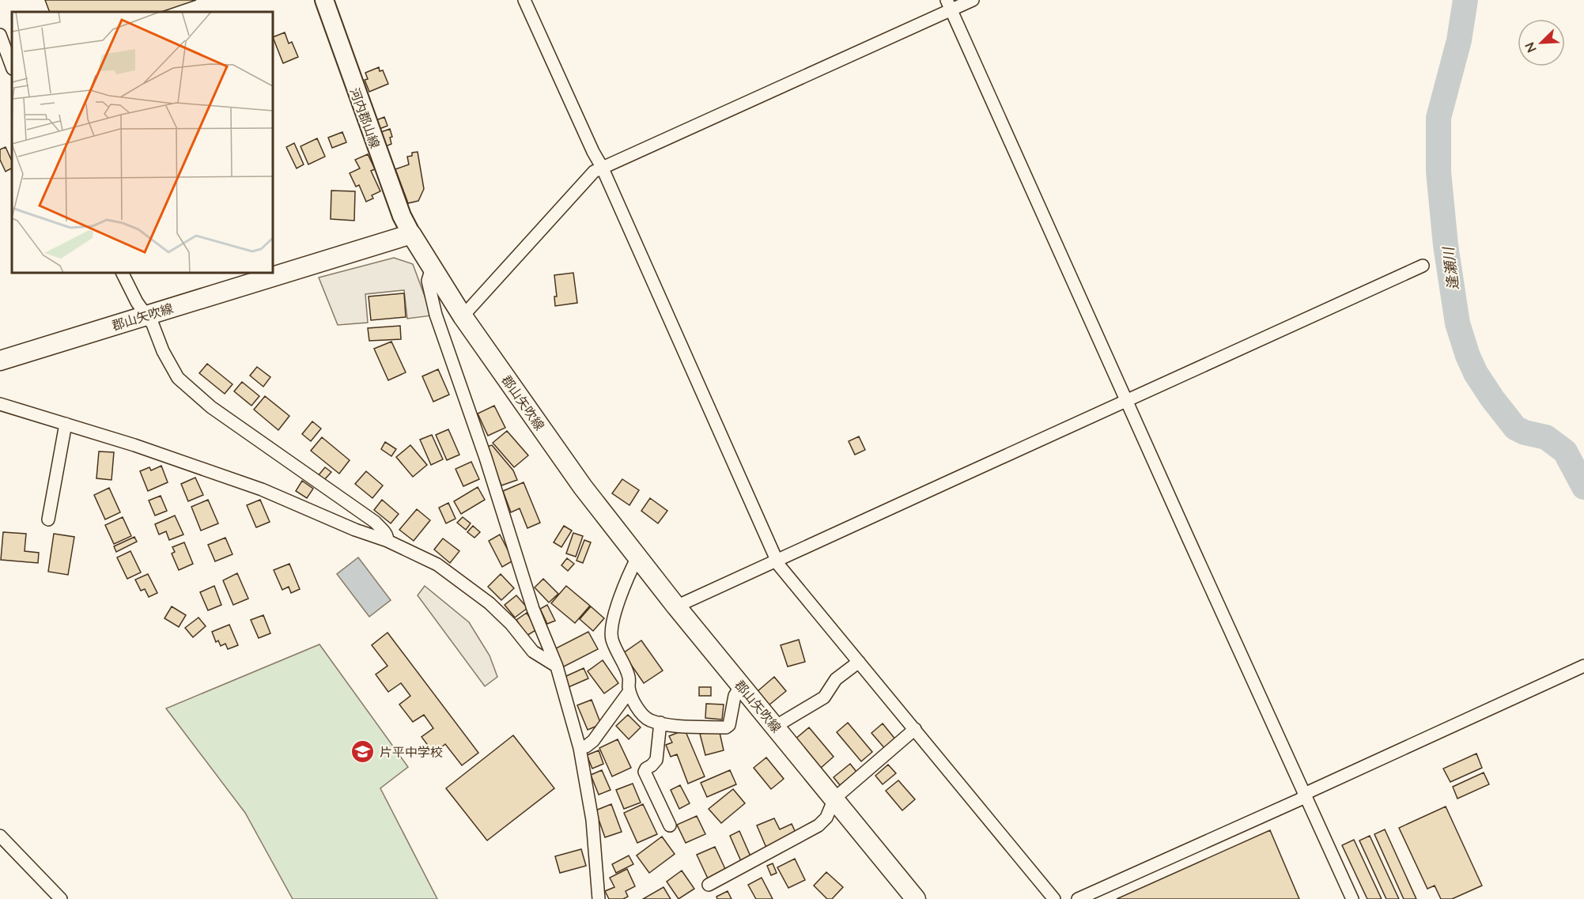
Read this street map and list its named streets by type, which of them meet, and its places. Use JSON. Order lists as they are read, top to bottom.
{
  "streets": {
    "main road": ["河内郡山線", "郡山矢吹線"]
  },
  "crossings": [
    ["河内郡山線", "郡山矢吹線"]
  ],
  "water": ["逢瀬川"],
  "places": {
    "school or university": ["片平中学校"]
  },
  "north": "bottom left"
}
